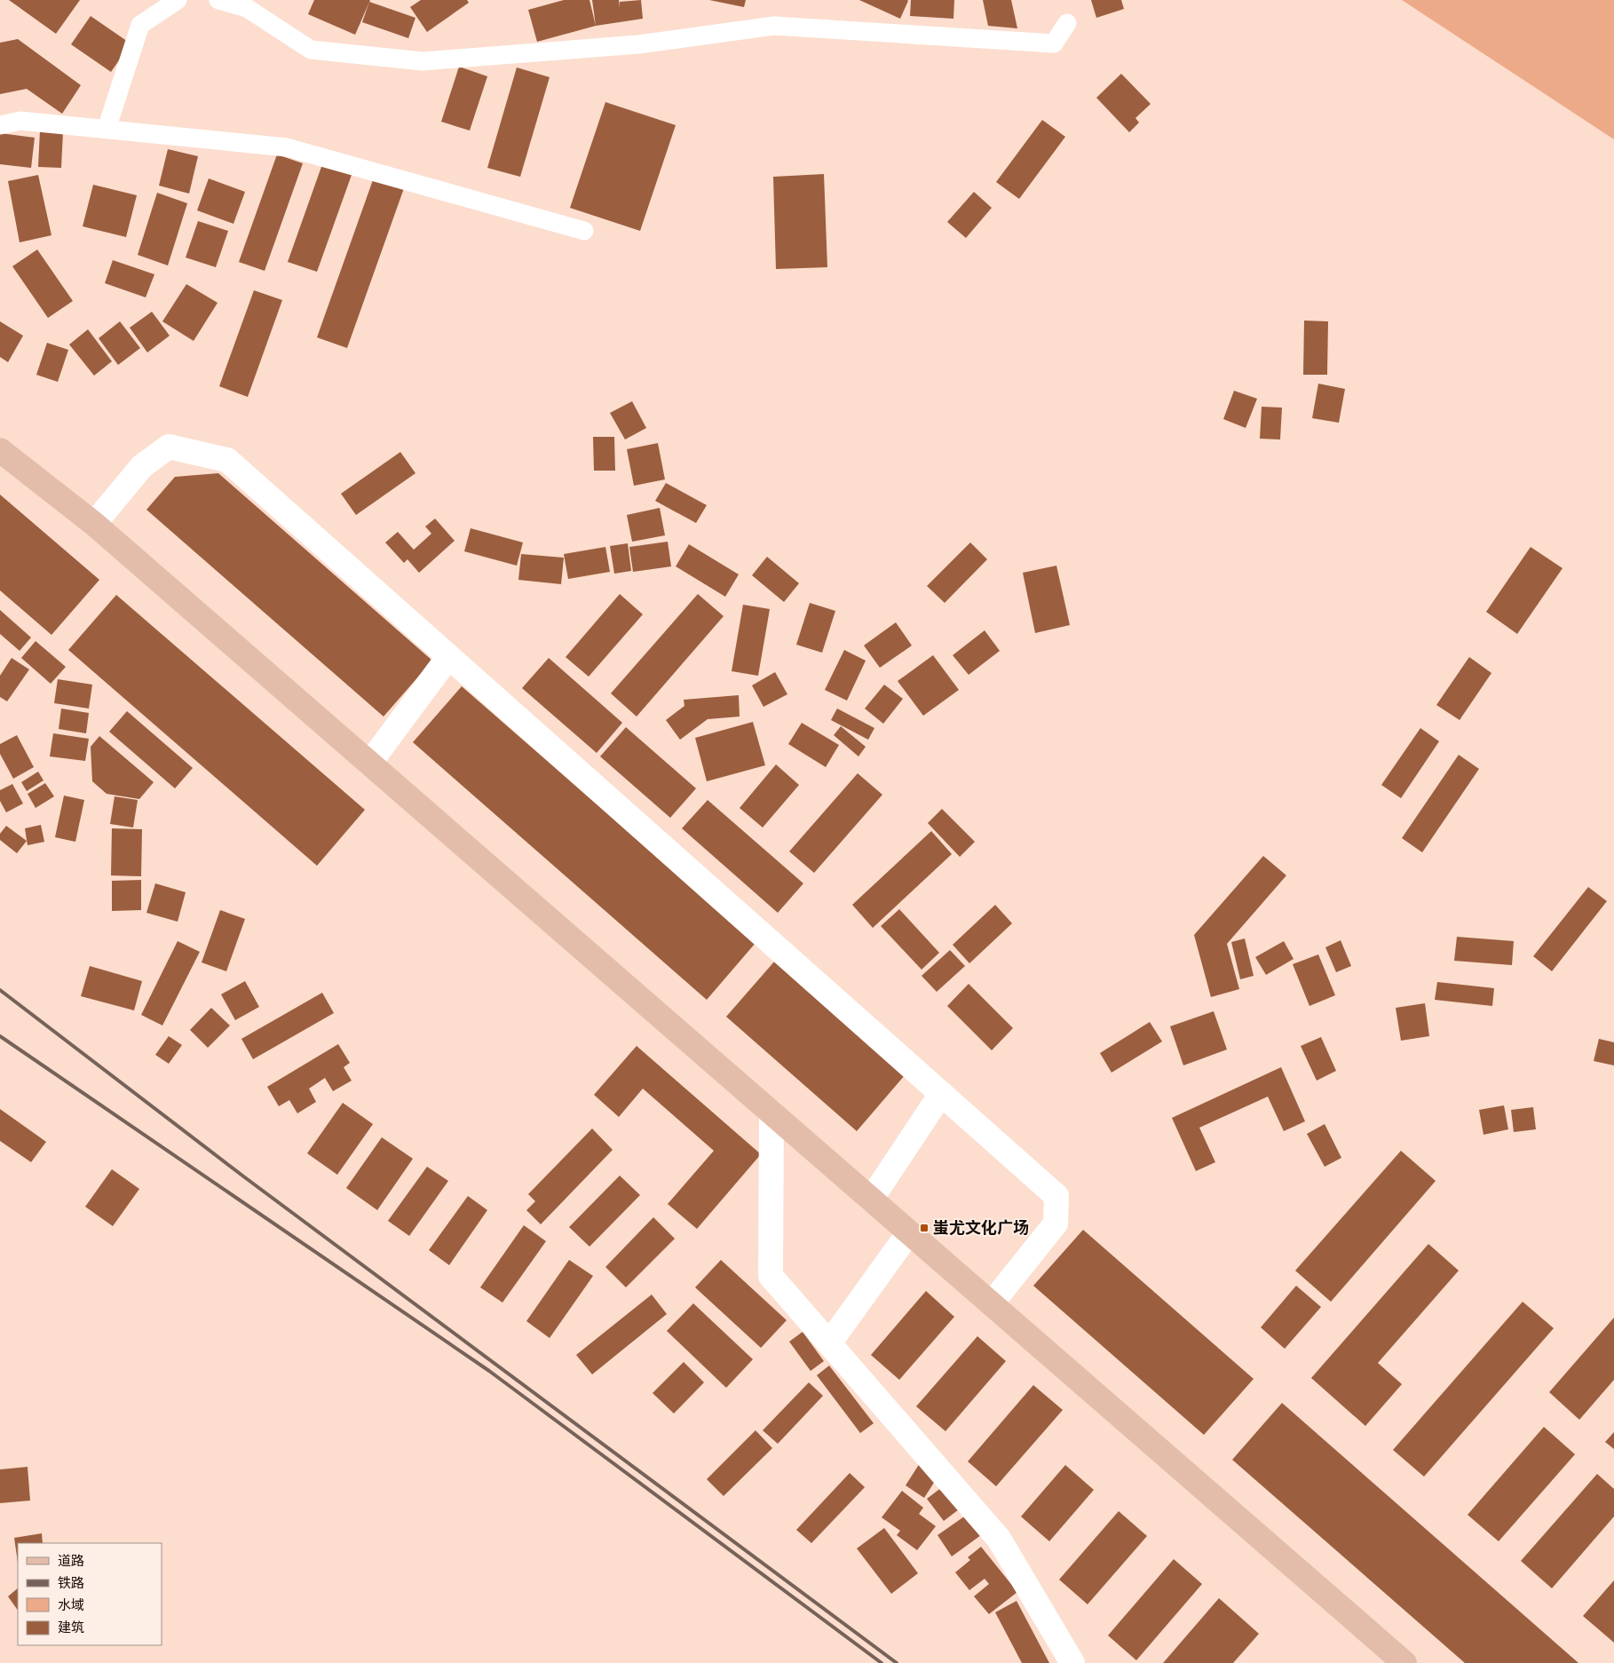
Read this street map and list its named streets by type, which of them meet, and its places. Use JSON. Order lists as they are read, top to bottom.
{
  "places": {
    "transit": ["蚩尤文化广场"]
  },
  "legend": [
    "道路",
    "铁路",
    "水域",
    "建筑"
  ]
}
